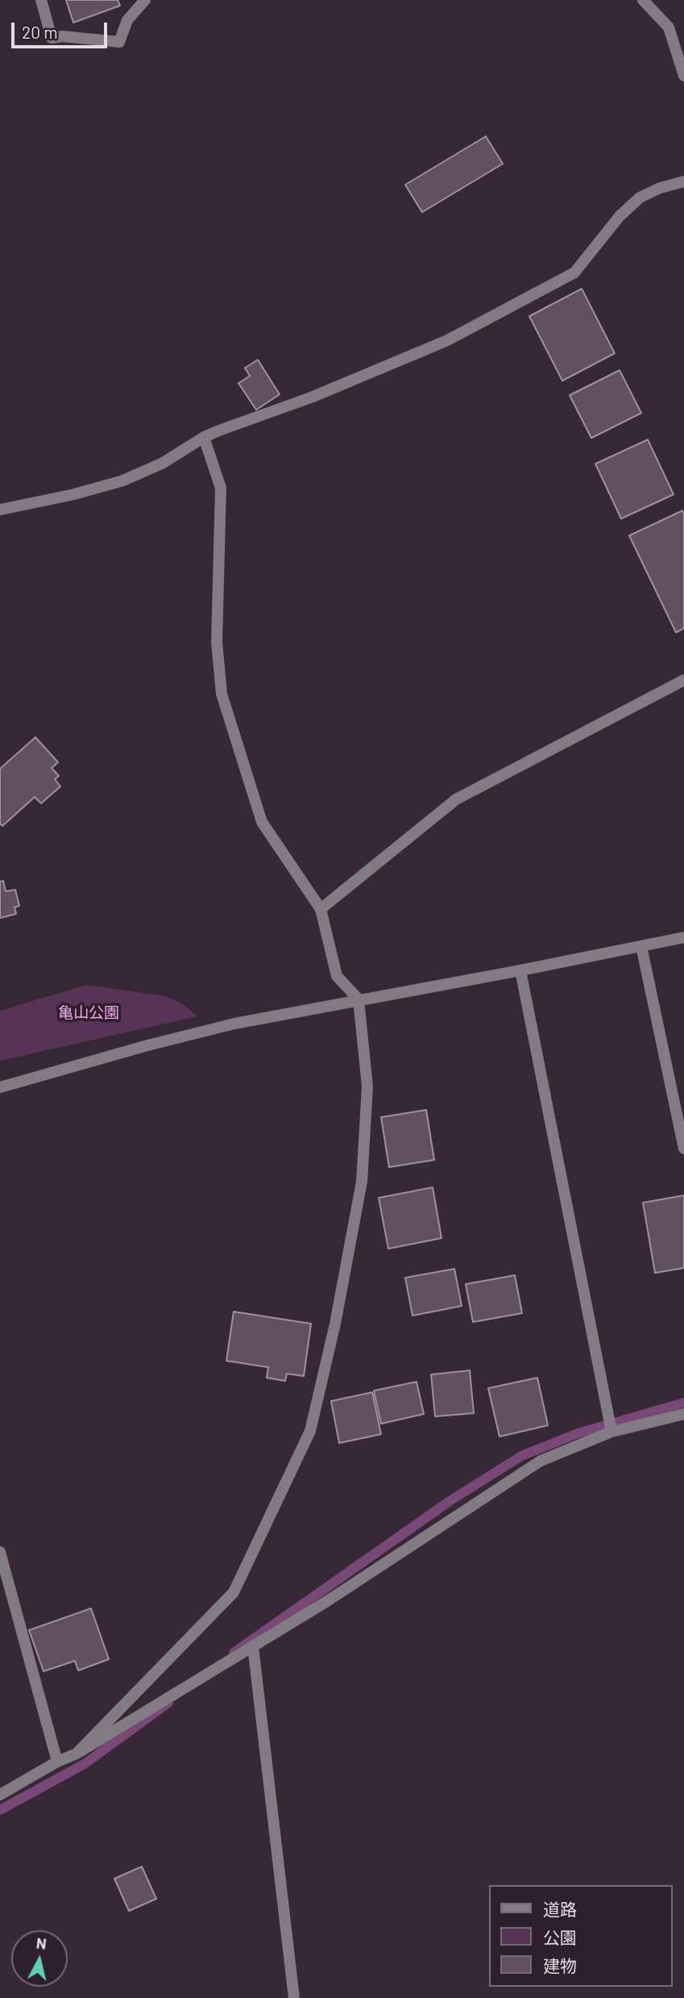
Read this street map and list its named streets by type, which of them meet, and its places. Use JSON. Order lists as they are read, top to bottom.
{
  "parks": ["亀山公園"],
  "legend": ["道路", "公園", "建物"],
  "scale_bar": "20 m",
  "north": "top"
}
